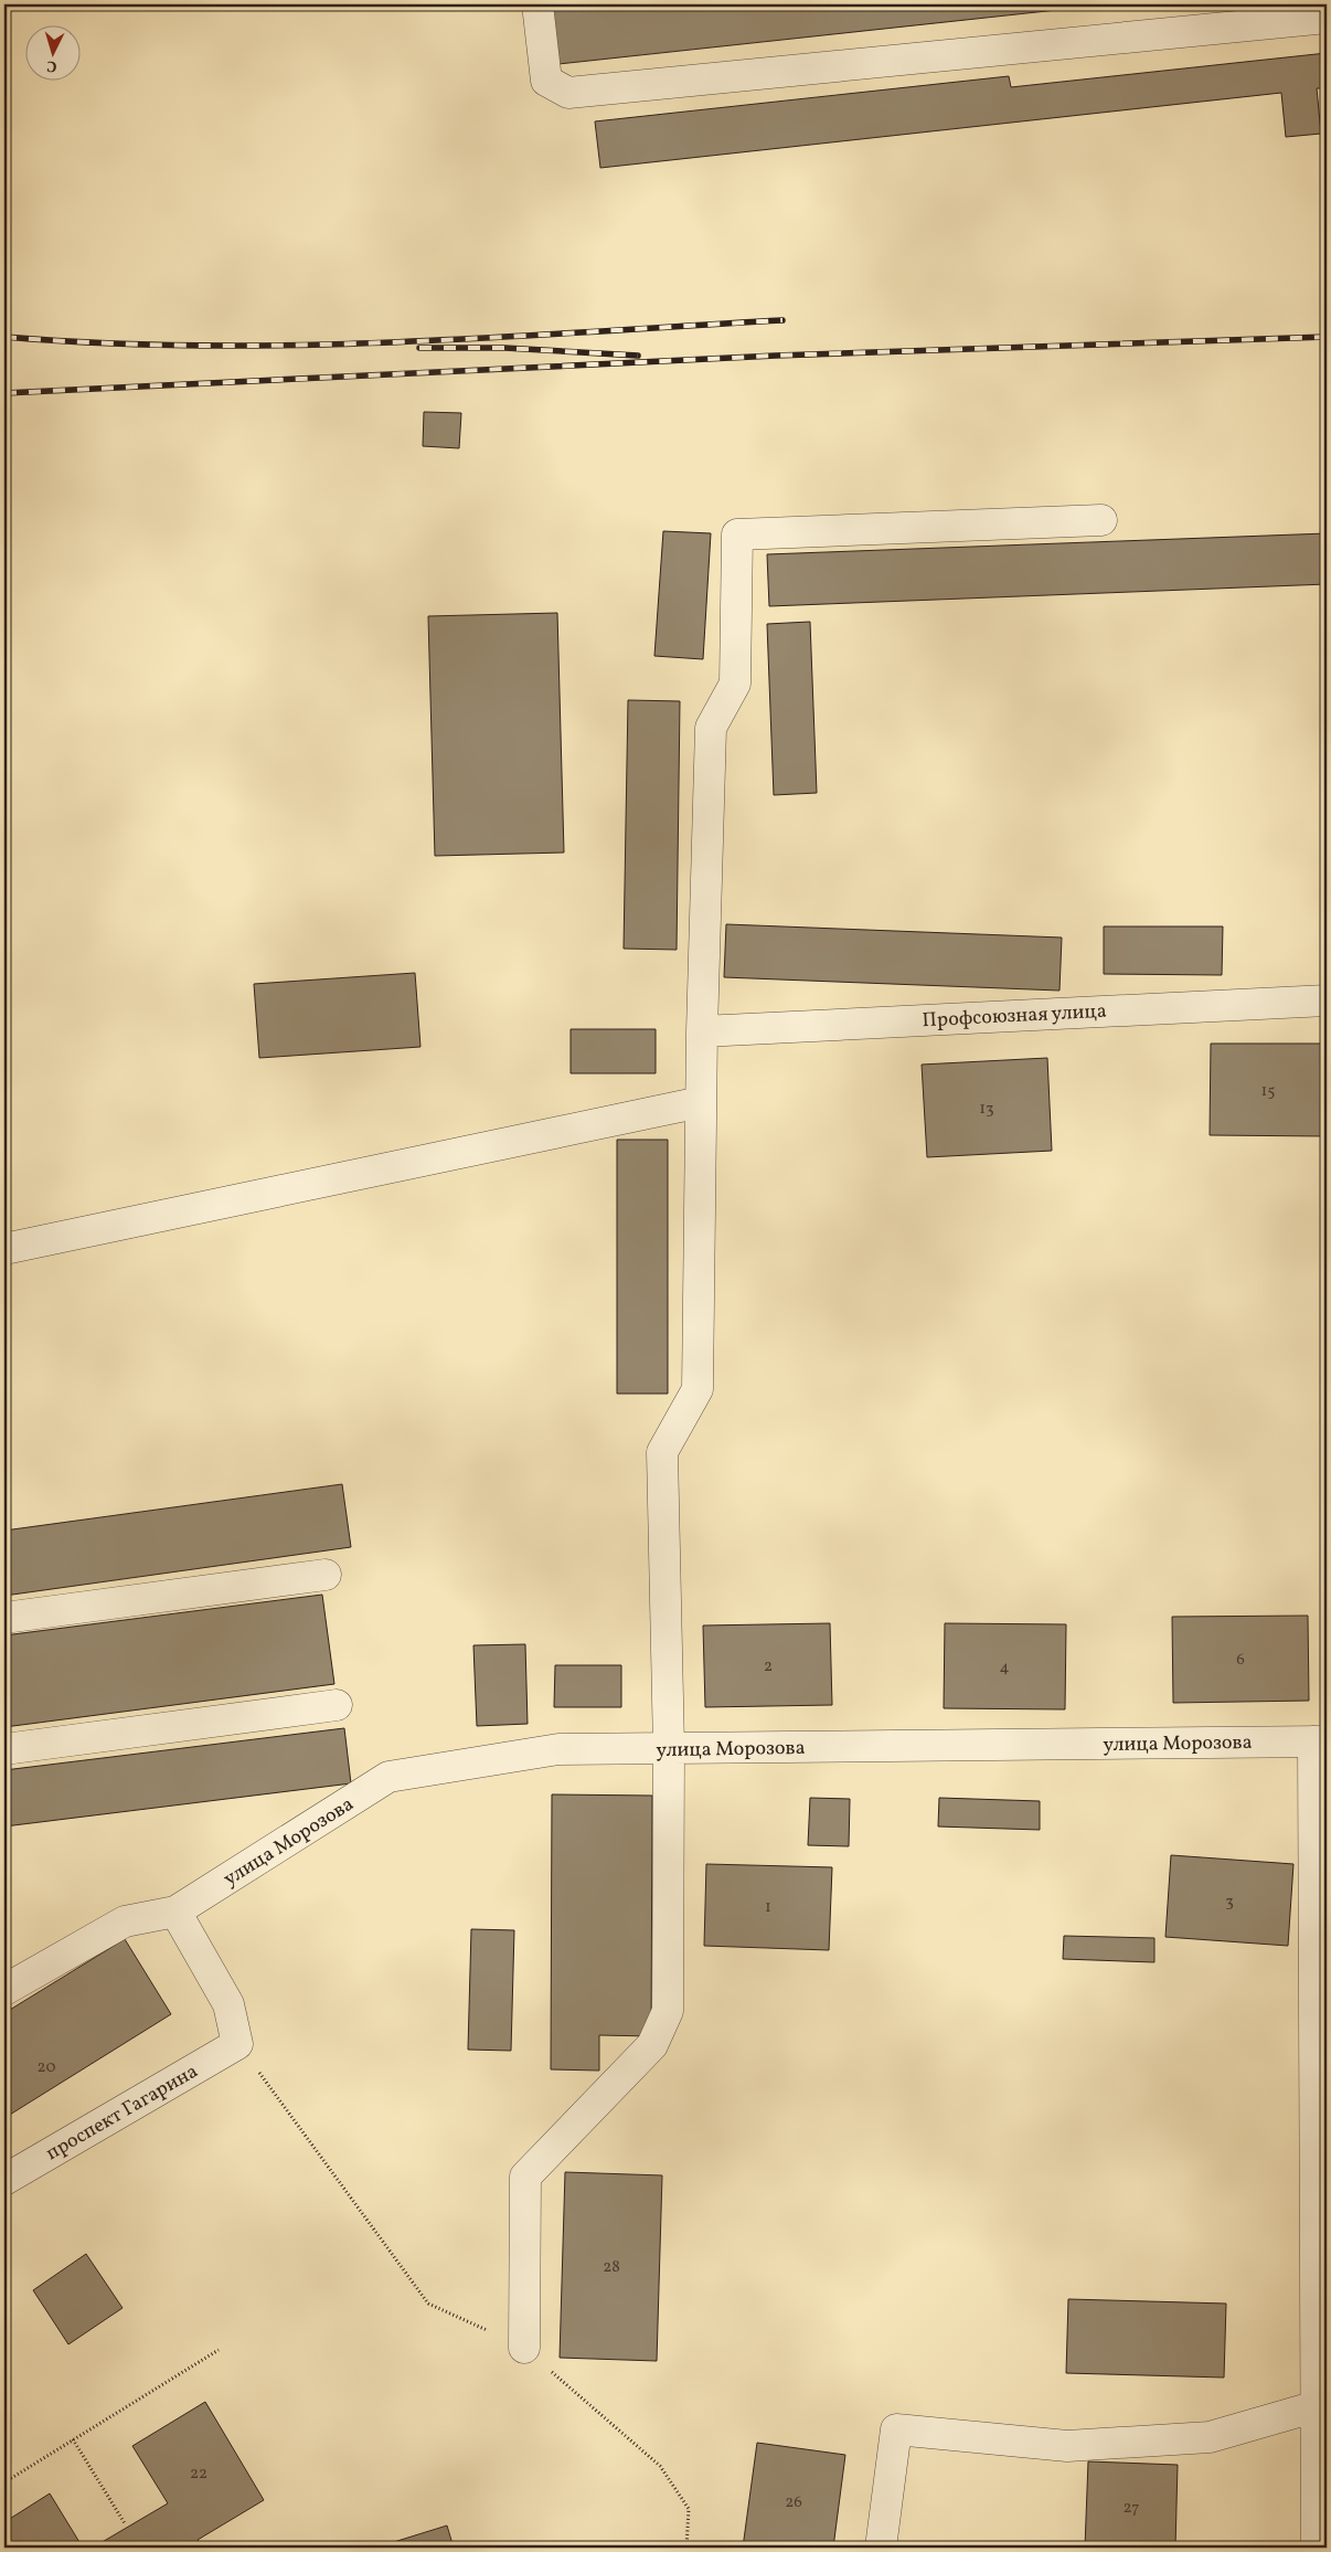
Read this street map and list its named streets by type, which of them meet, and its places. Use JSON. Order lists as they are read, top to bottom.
{
  "streets": {
    "street": ["Профсоюзная улица", "улица Морозова", "проспект Гагарина"]
  },
  "house_numbers": [
    "15",
    "13",
    "6",
    "2",
    "4",
    "3",
    "1",
    "20",
    "28",
    "22",
    "26",
    "27"
  ],
  "north": "bottom"
}
